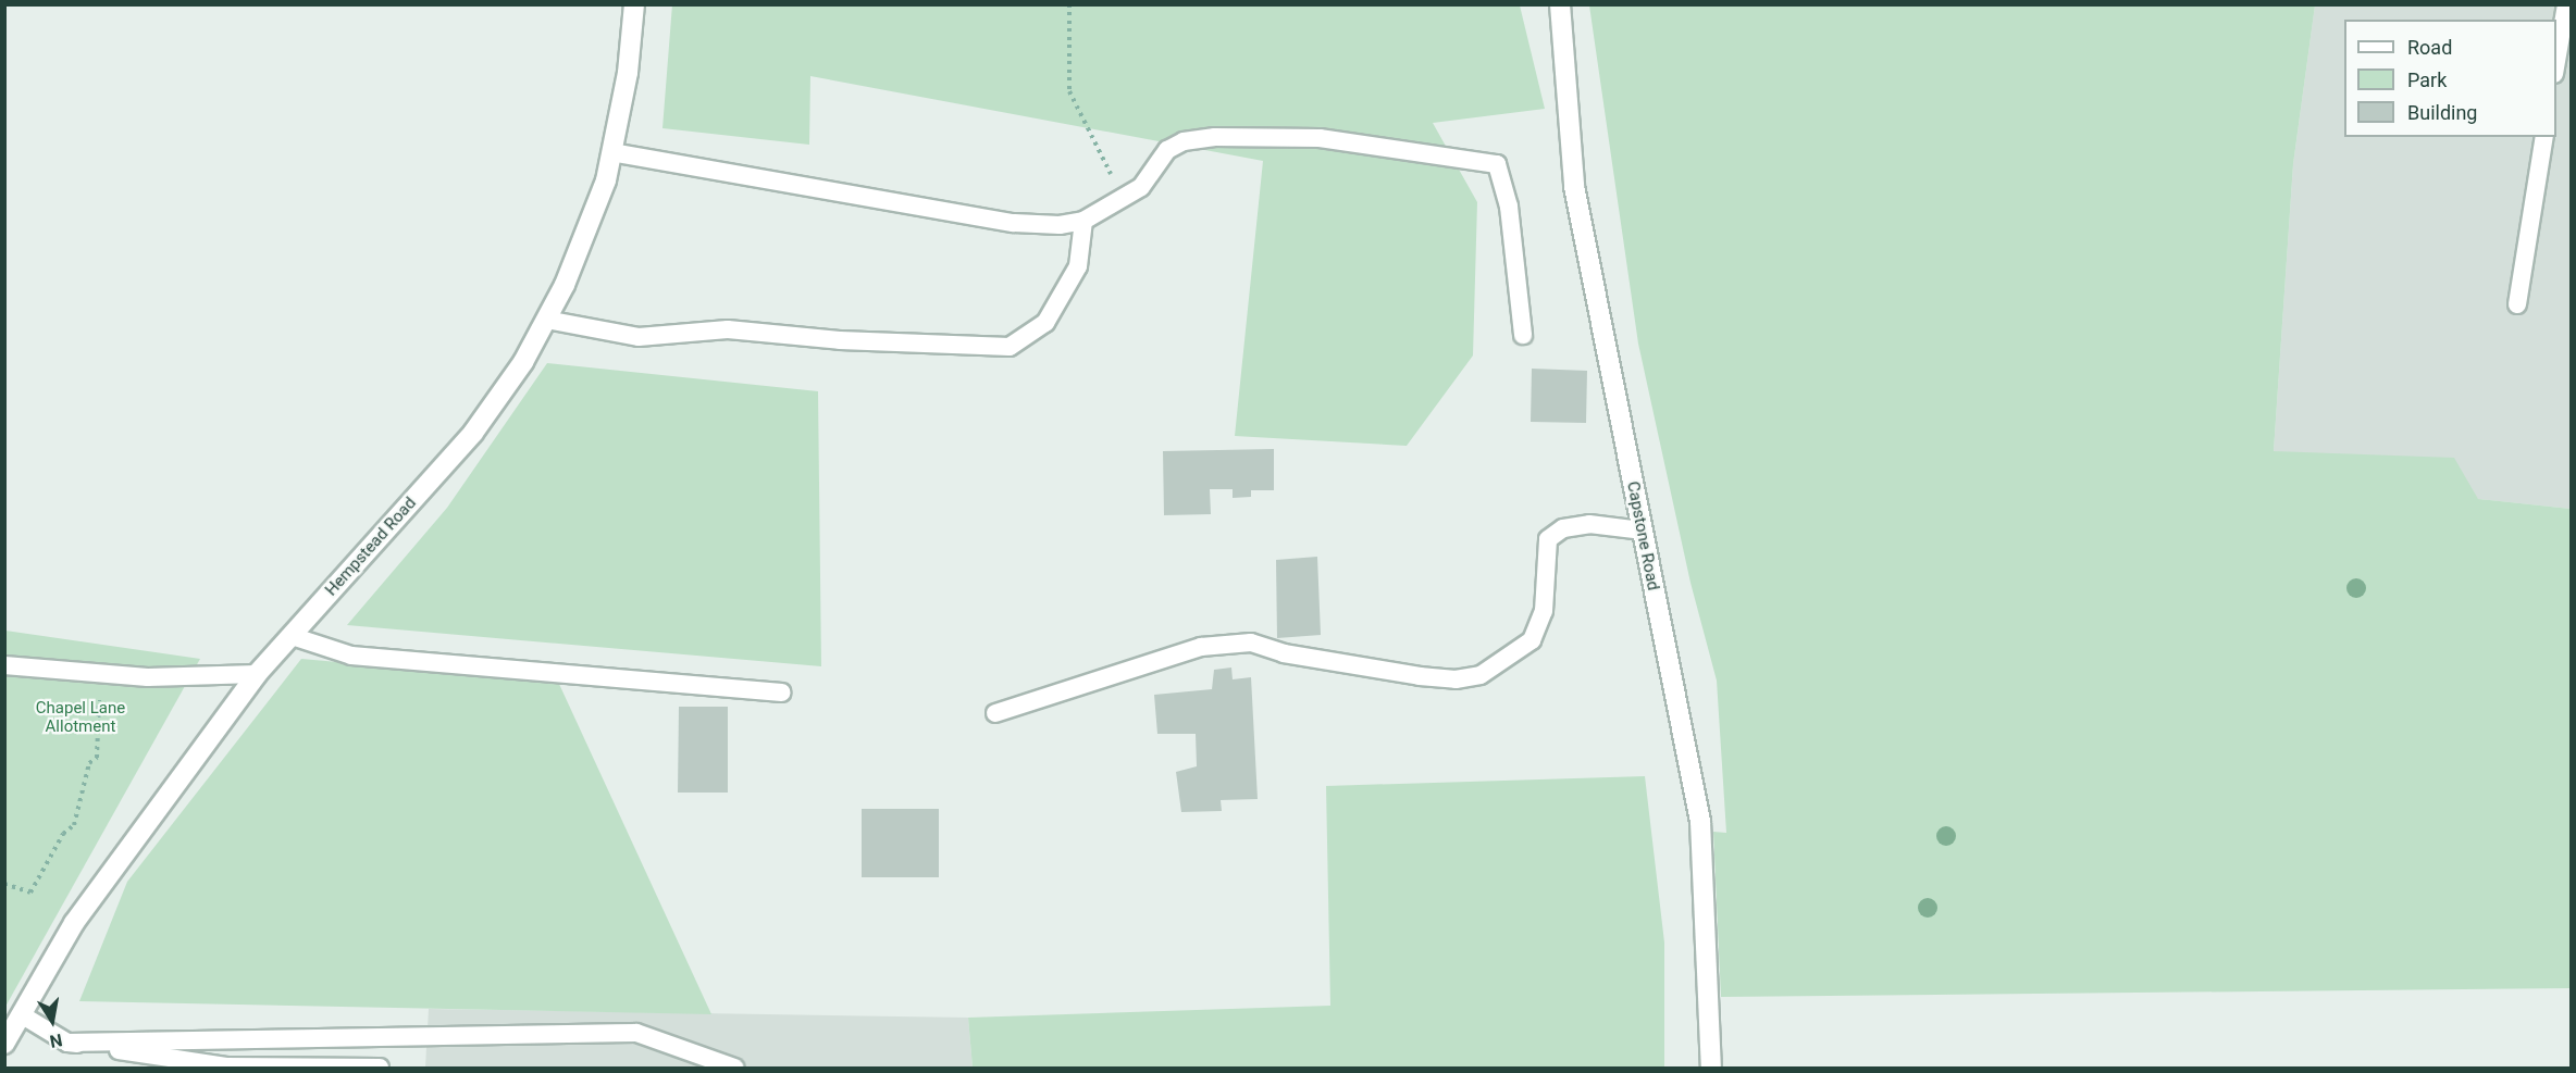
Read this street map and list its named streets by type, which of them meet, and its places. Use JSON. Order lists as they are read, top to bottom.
{
  "streets": {
    "street": ["Capstone Road", "Hempstead Road"]
  },
  "parks": ["Chapel Lane Allotment"],
  "legend": ["Road", "Park", "Building"],
  "north": "bottom"
}
